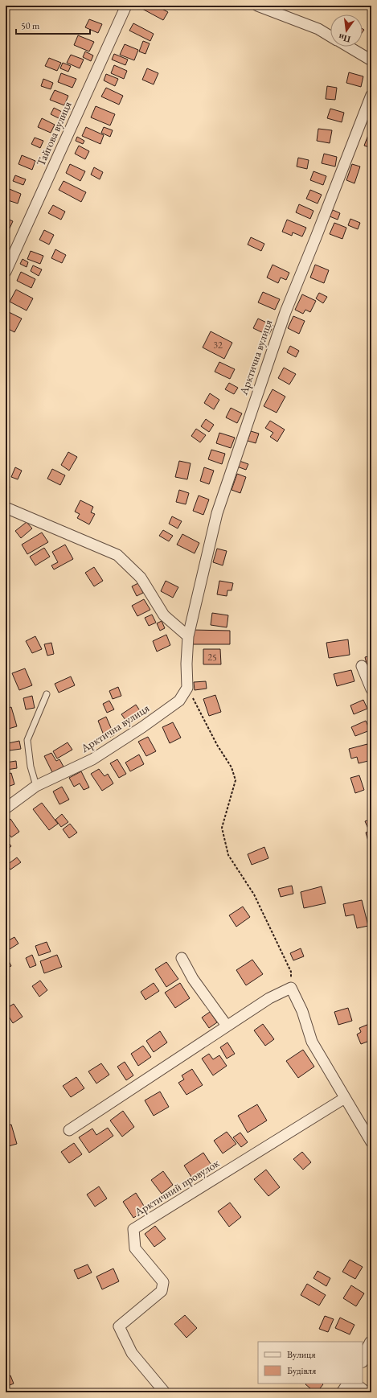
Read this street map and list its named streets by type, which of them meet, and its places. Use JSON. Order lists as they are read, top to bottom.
{
  "streets": {
    "street": ["Тайгова вулиця", "Арктична вулиця", "Арктичний провулок"]
  },
  "house_numbers": ["32", "25"],
  "legend": ["Вулиця", "Будівля"],
  "scale_bar": "50 m",
  "north": "bottom"
}
